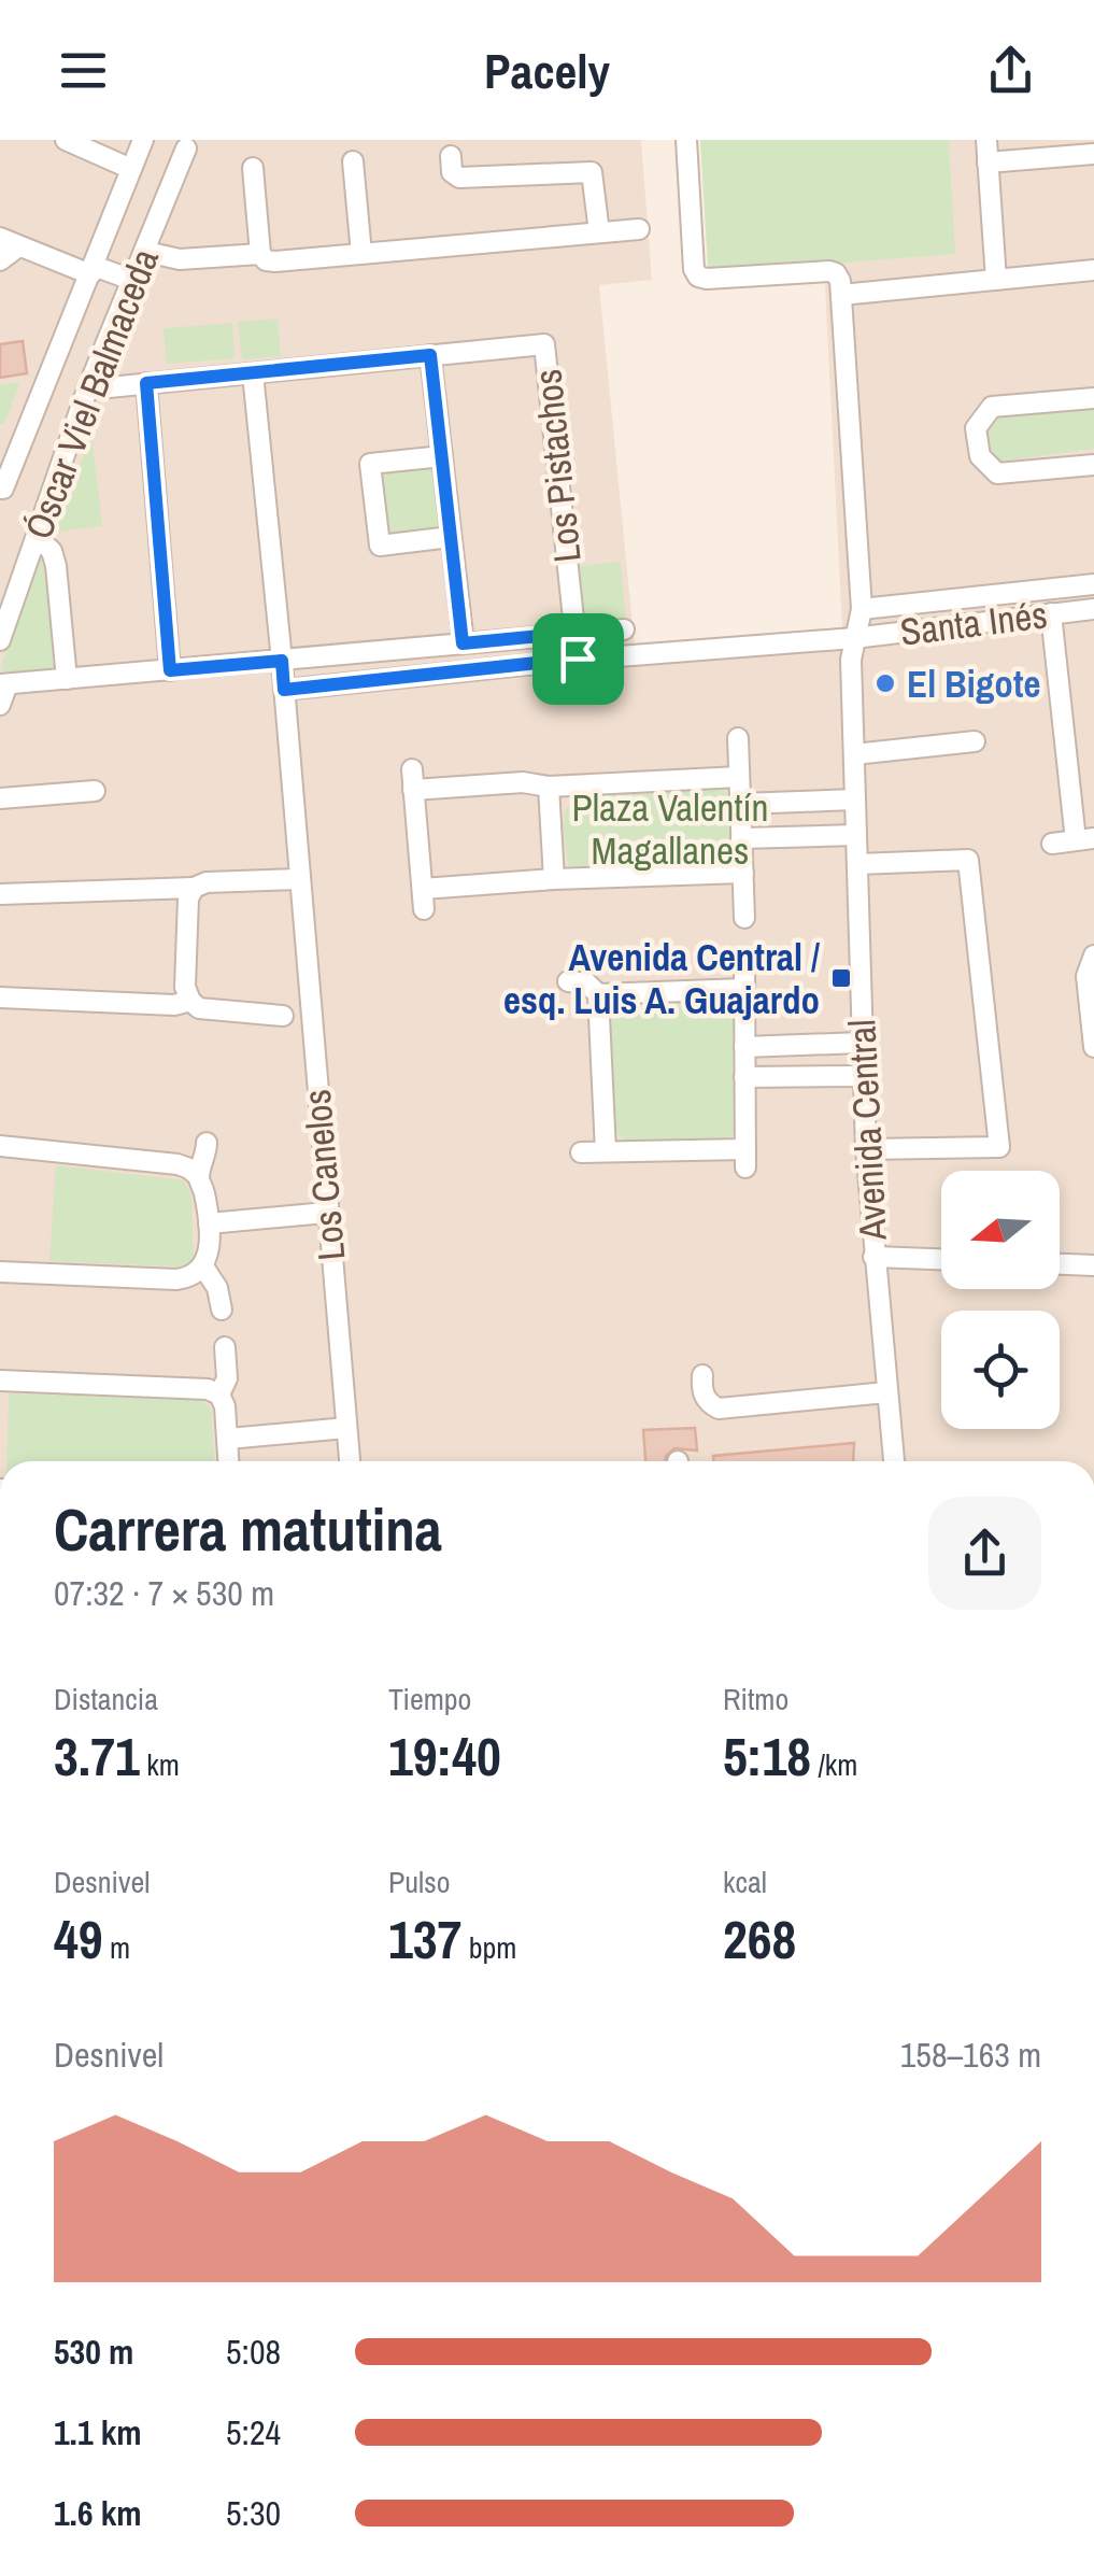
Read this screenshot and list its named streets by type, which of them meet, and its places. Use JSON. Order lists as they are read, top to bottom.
{
  "streets": {
    "street": [
      "Óscar Viel Balmaceda",
      "Los Pistachos",
      "Santa Inés",
      "Avenida Central",
      "Los Canelos"
    ]
  },
  "crossings": [
    ["Óscar Viel Balmaceda", "Los Pistachos"],
    ["Los Pistachos", "Santa Inés"],
    ["Los Pistachos", "Los Canelos"],
    ["Santa Inés", "Avenida Central"],
    ["Santa Inés", "Los Canelos"]
  ],
  "parks": ["Plaza Valentín Magallanes"],
  "places": {
    "other": ["El Bigote"],
    "transit": ["Avenida Central / esq. Luis A. Guajardo"]
  },
  "north": "left",
  "page": {
    "header": "Pacely",
    "heading": ["Carrera matutina", "07:32 · 7 × 530 m"],
    "stats": [
      ["Distancia", "3.71 km"],
      ["Tiempo", "19:40"],
      ["Ritmo", "5:18 /km"],
      ["Desnivel", "49 m"],
      ["Pulso", "137 bpm"],
      ["kcal", "268"]
    ],
    "chart": ["Desnivel", "158–163 m"],
    "list": [
      {
        "name": "530 m",
        "note": "5:08"
      },
      {
        "name": "1.1 km",
        "note": "5:24"
      },
      {
        "name": "1.6 km",
        "note": "5:30"
      }
    ]
  }
}
